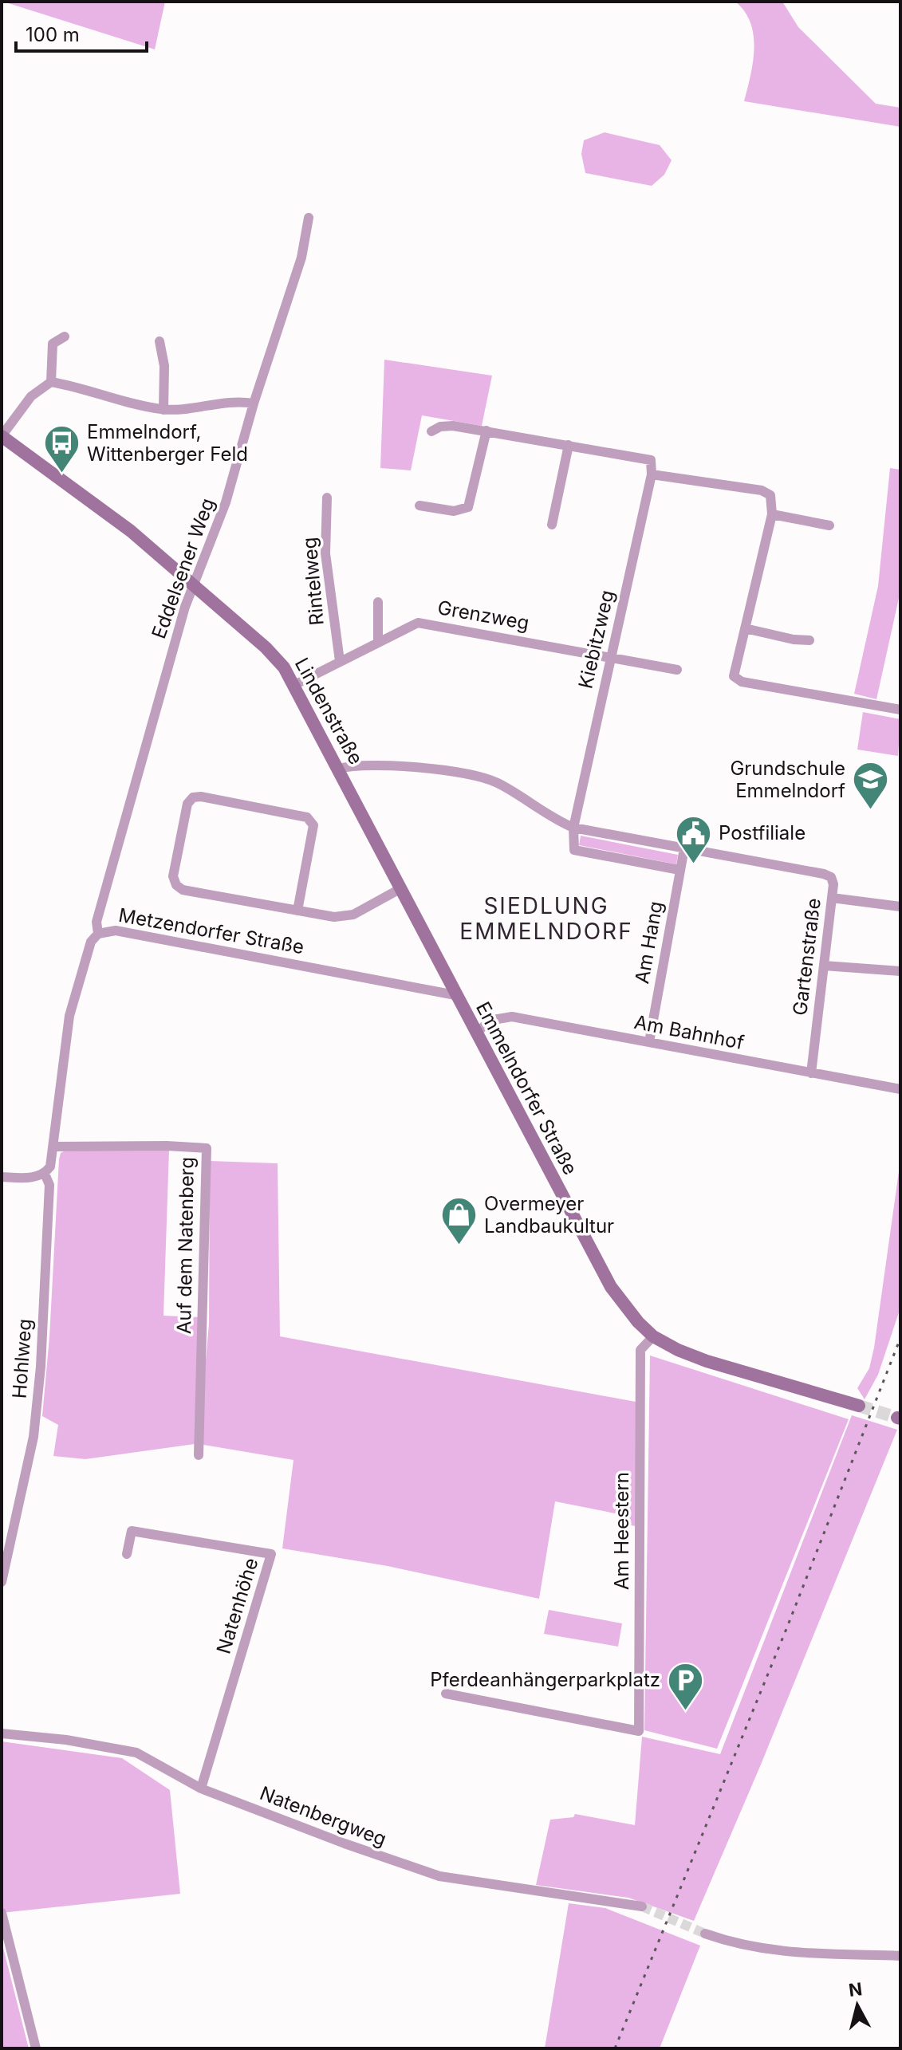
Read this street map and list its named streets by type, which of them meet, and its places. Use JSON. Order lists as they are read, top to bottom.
{
  "streets": {
    "street": [
      "Eddelsener Weg",
      "Rintelweg",
      "Grenzweg",
      "Kiebitzweg",
      "Lindenstraße",
      "Metzendorfer Straße",
      "Am Hang",
      "Gartenstraße",
      "Am Bahnhof",
      "Emmelndorfer Straße",
      "Auf dem Natenberg",
      "Hohlweg",
      "Am Heestern",
      "Natenhöhe",
      "Natenbergweg"
    ]
  },
  "crossings": [
    ["Eddelsener Weg", "Lindenstraße"],
    ["Eddelsener Weg", "Metzendorfer Straße"],
    ["Rintelweg", "Grenzweg"],
    ["Grenzweg", "Kiebitzweg"],
    ["Grenzweg", "Lindenstraße"],
    ["Kiebitzweg", "Gartenstraße"],
    ["Lindenstraße", "Metzendorfer Straße"],
    ["Lindenstraße", "Gartenstraße"],
    ["Lindenstraße", "Emmelndorfer Straße"],
    ["Metzendorfer Straße", "Emmelndorfer Straße"],
    ["Metzendorfer Straße", "Auf dem Natenberg"],
    ["Metzendorfer Straße", "Hohlweg"],
    ["Am Hang", "Gartenstraße"],
    ["Am Hang", "Am Bahnhof"],
    ["Gartenstraße", "Am Bahnhof"],
    ["Am Bahnhof", "Emmelndorfer Straße"],
    ["Emmelndorfer Straße", "Am Heestern"],
    ["Natenhöhe", "Natenbergweg"]
  ],
  "districts": ["SIEDLUNG EMMELNDORF"],
  "places": {
    "bus stop": ["Emmelndorf, Wittenberger Feld"],
    "school or university": ["Grundschule Emmelndorf"],
    "public building": ["Postfiliale"],
    "shop": ["Overmeyer Landbaukultur"],
    "parking": ["Pferdeanhängerparkplatz"]
  },
  "scale_bar": "100 m",
  "north": "top"
}
